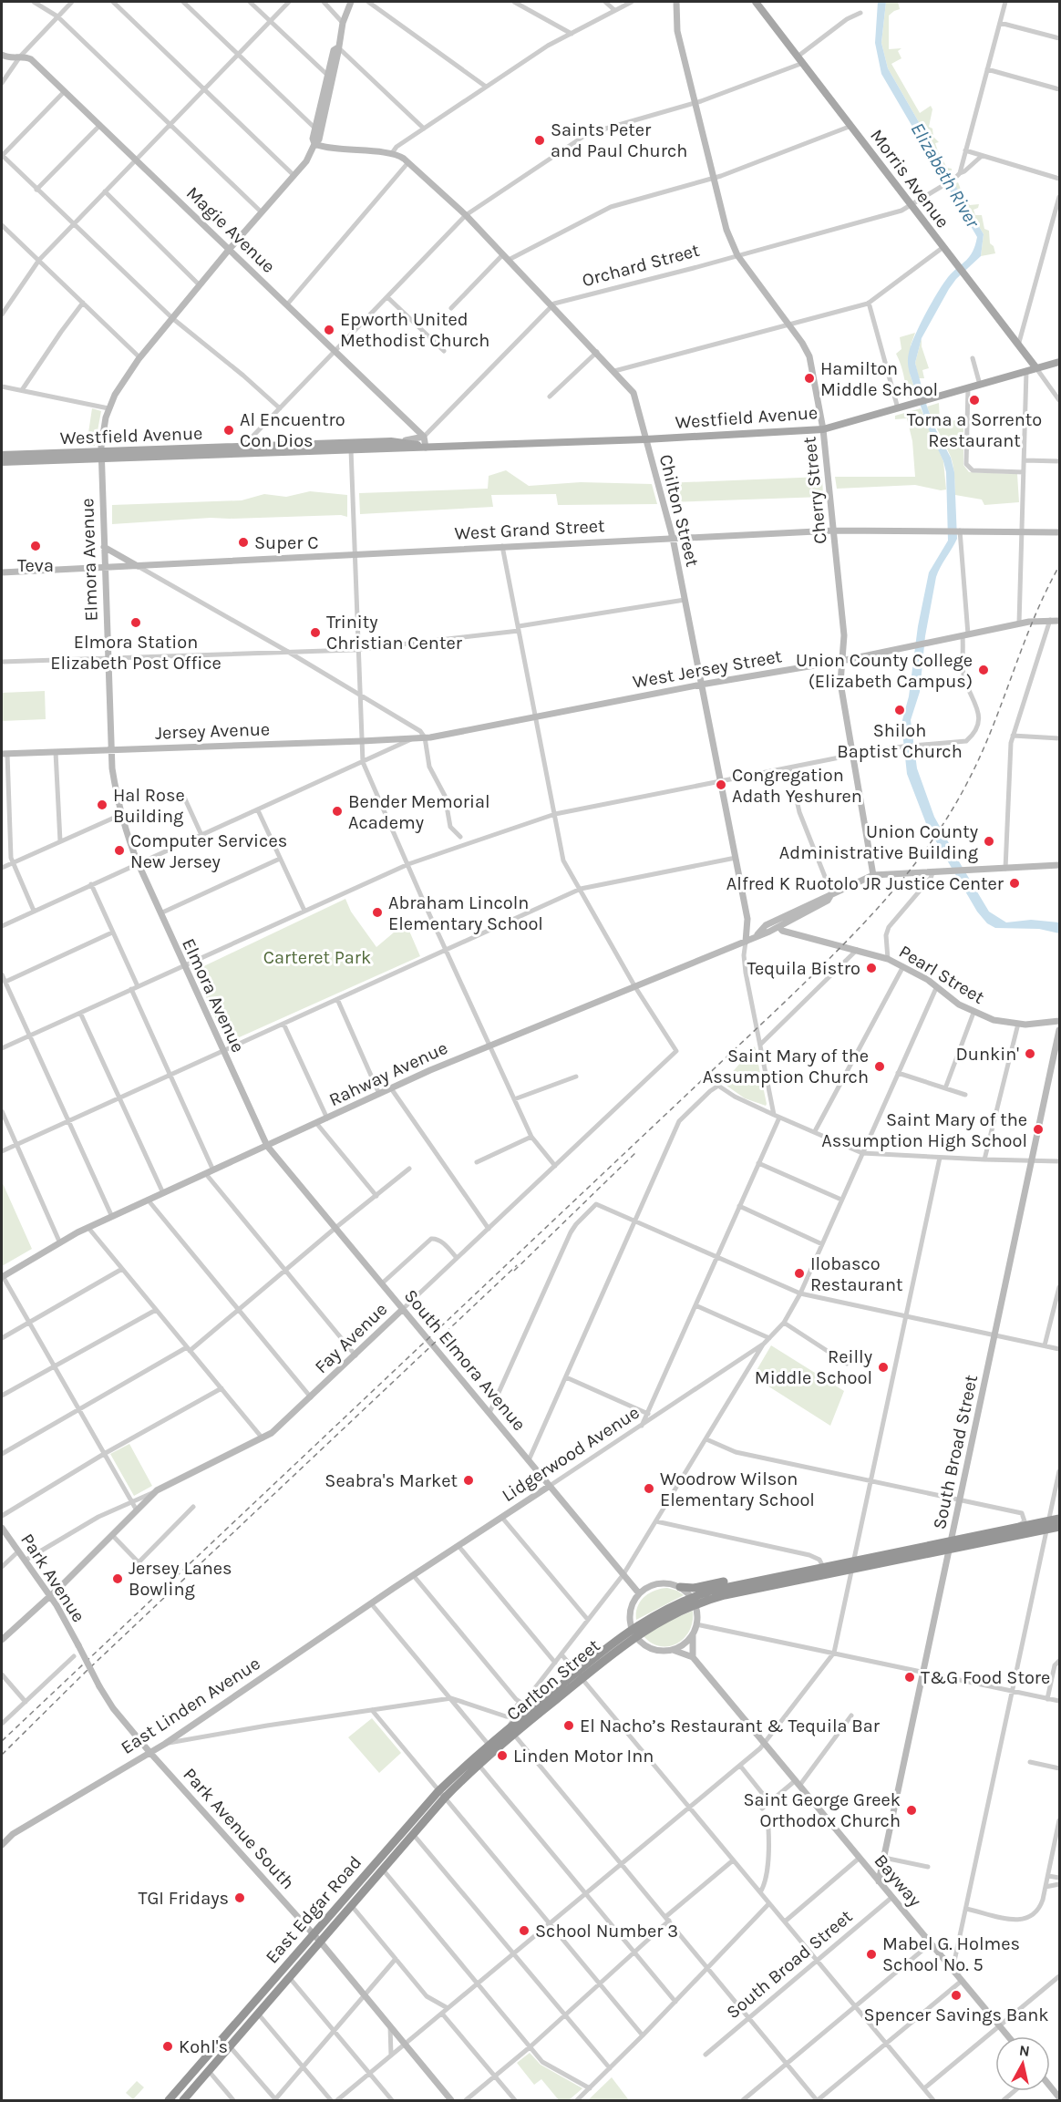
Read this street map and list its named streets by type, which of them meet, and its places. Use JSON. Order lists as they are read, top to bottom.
{
  "streets": {
    "highway": ["Carlton Street", "East Edgar Road"],
    "main road": ["Morris Avenue", "Westfield Avenue"],
    "street": [
      "Magie Avenue",
      "Orchard Street",
      "Cherry Street",
      "Chilton Street",
      "West Grand Street",
      "Elmora Avenue",
      "West Jersey Street",
      "Jersey Avenue",
      "Pearl Street",
      "Rahway Avenue",
      "Fay Avenue",
      "South Elmora Avenue",
      "South Broad Street",
      "Lidgerwood Avenue",
      "Park Avenue",
      "East Linden Avenue",
      "Park Avenue South",
      "Bayway"
    ]
  },
  "crossings": [
    ["Morris Avenue", "Orchard Street"],
    ["Morris Avenue", "Westfield Avenue"],
    ["Magie Avenue", "Elmora Avenue"],
    ["Orchard Street", "Cherry Street"],
    ["Orchard Street", "Chilton Street"],
    ["Westfield Avenue", "Cherry Street"],
    ["Westfield Avenue", "Chilton Street"],
    ["Westfield Avenue", "Elmora Avenue"],
    ["Cherry Street", "West Grand Street"],
    ["Cherry Street", "West Jersey Street"],
    ["Cherry Street", "Rahway Avenue"],
    ["Chilton Street", "West Grand Street"],
    ["Chilton Street", "Elmora Avenue"],
    ["Chilton Street", "West Jersey Street"],
    ["Chilton Street", "Rahway Avenue"],
    ["West Grand Street", "Elmora Avenue"],
    ["Elmora Avenue", "Jersey Avenue"],
    ["Elmora Avenue", "Rahway Avenue"],
    ["Elmora Avenue", "South Elmora Avenue"],
    ["West Jersey Street", "Jersey Avenue"],
    ["Pearl Street", "Rahway Avenue"],
    ["Rahway Avenue", "Fay Avenue"],
    ["Rahway Avenue", "South Elmora Avenue"],
    ["Fay Avenue", "South Elmora Avenue"],
    ["Fay Avenue", "Park Avenue"],
    ["South Elmora Avenue", "Lidgerwood Avenue"],
    ["South Broad Street", "Bayway"],
    ["Lidgerwood Avenue", "East Linden Avenue"],
    ["Park Avenue", "Park Avenue South"],
    ["Carlton Street", "East Edgar Road"],
    ["East Linden Avenue", "Park Avenue South"],
    ["Park Avenue South", "East Edgar Road"]
  ],
  "water": ["Elizabeth River"],
  "parks": ["Carteret Park"],
  "places": [
    "Saints Peter and Paul Church",
    "Epworth United Methodist Church",
    "Hamilton Middle School",
    "Torna a Sorrento Restaurant",
    "Al Encuentro Con Dios",
    "Super C",
    "Teva",
    "Elmora Station Elizabeth Post Office",
    "Trinity Christian Center",
    "Union County College (Elizabeth Campus)",
    "Shiloh Baptist Church",
    "Congregation Adath Yeshuren",
    "Hal Rose Building",
    "Bender Memorial Academy",
    "Union County Administrative Building",
    "Computer Services New Jersey",
    "Alfred K Ruotolo JR Justice Center",
    "Abraham Lincoln Elementary School",
    "Tequila Bistro",
    "Dunkin'",
    "Saint Mary of the Assumption Church",
    "Saint Mary of the Assumption High School",
    "Ilobasco Restaurant",
    "Reilly Middle School",
    "Seabra's Market",
    "Woodrow Wilson Elementary School",
    "Jersey Lanes Bowling",
    "T&G Food Store",
    "El Nacho’s Restaurant & Tequila Bar",
    "Linden Motor Inn",
    "Saint George Greek Orthodox Church",
    "TGI Fridays",
    "School Number 3",
    "Mabel G. Holmes School No. 5",
    "Spencer Savings Bank",
    "Kohl's"
  ],
  "north": "top"
}
